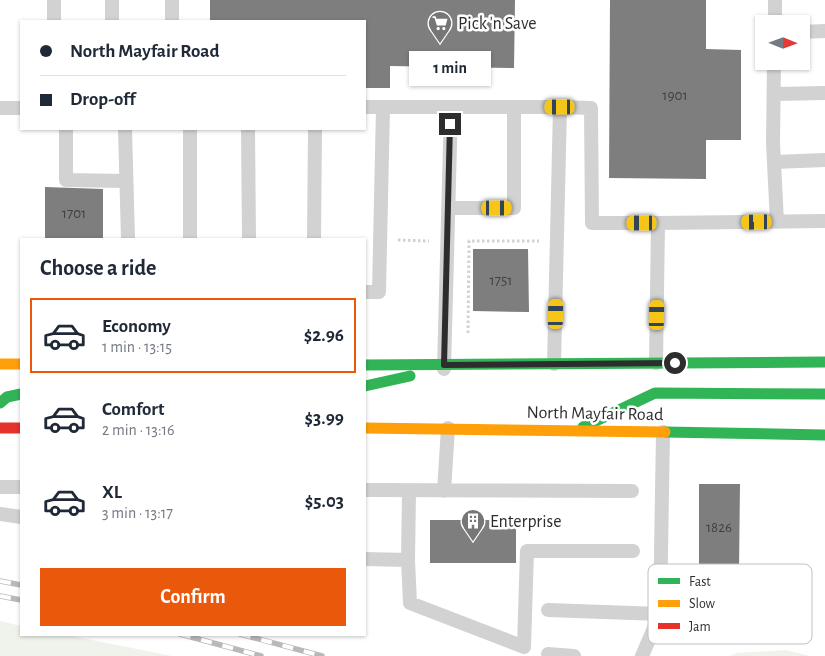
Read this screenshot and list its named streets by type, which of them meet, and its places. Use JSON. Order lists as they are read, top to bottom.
{
  "streets": {
    "main road": ["North Mayfair Road"]
  },
  "places": {
    "supermarket": ["Pick 'n Save"],
    "building": ["Enterprise"]
  },
  "house_numbers": [
    "1901",
    "1701",
    "1751",
    "1826"
  ],
  "legend": ["Fast", "Slow", "Jam"],
  "north": "right",
  "page": {
    "banner": ["North Mayfair Road", "Drop-off"],
    "bubble": "1 min",
    "heading": "Choose a ride",
    "list": [
      {
        "name": "Economy",
        "note": "1 min · 13:15",
        "value": "$2.96"
      },
      {
        "name": "Comfort",
        "note": "2 min · 13:16",
        "value": "$3.99"
      },
      {
        "name": "XL",
        "note": "3 min · 13:17",
        "value": "$5.03"
      }
    ],
    "buttons": "Confirm"
  }
}
